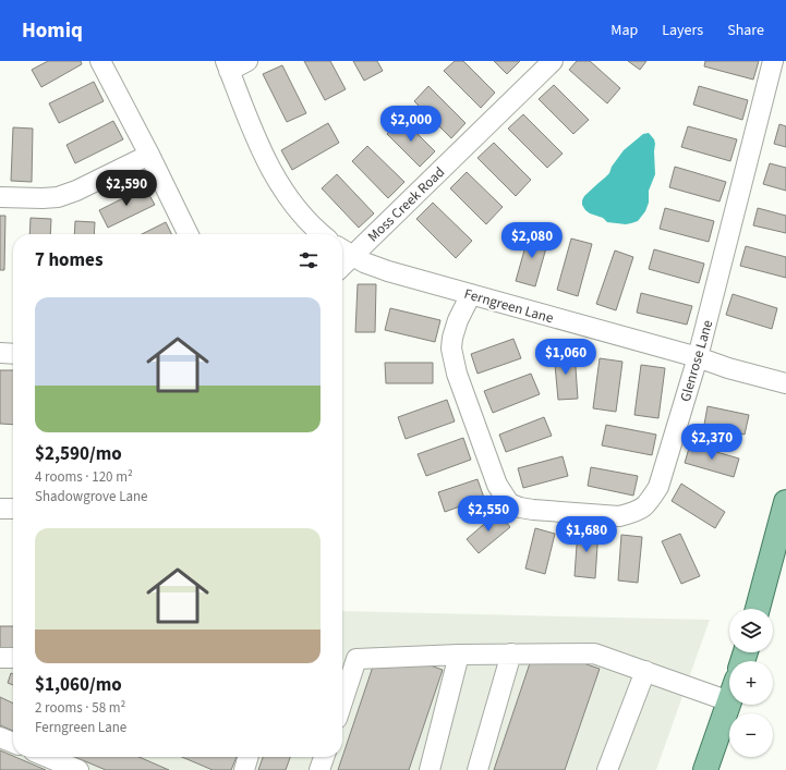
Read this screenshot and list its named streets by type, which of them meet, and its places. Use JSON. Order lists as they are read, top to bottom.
{
  "streets": {
    "street": ["Moss Creek Road", "Ferngreen Lane", "Glenrose Lane"]
  },
  "crossings": [
    ["Moss Creek Road", "Ferngreen Lane"],
    ["Ferngreen Lane", "Glenrose Lane"]
  ],
  "page": {
    "header": "Homiq",
    "nav": ["Map", "Layers", "Share"],
    "price": [
      "$2,000",
      "$2,590",
      "$2,080",
      "$1,060",
      "$2,370",
      "$2,550",
      "$1,680"
    ],
    "heading": "7 homes",
    "list": [
      {
        "name": "$2,590/mo",
        "note": "4 rooms · 120 m² · Shadowgrove Lane"
      },
      {
        "name": "$1,060/mo",
        "note": "2 rooms · 58 m² · Ferngreen Lane"
      }
    ],
    "map_buttons": ["+", "−"]
  }
}
